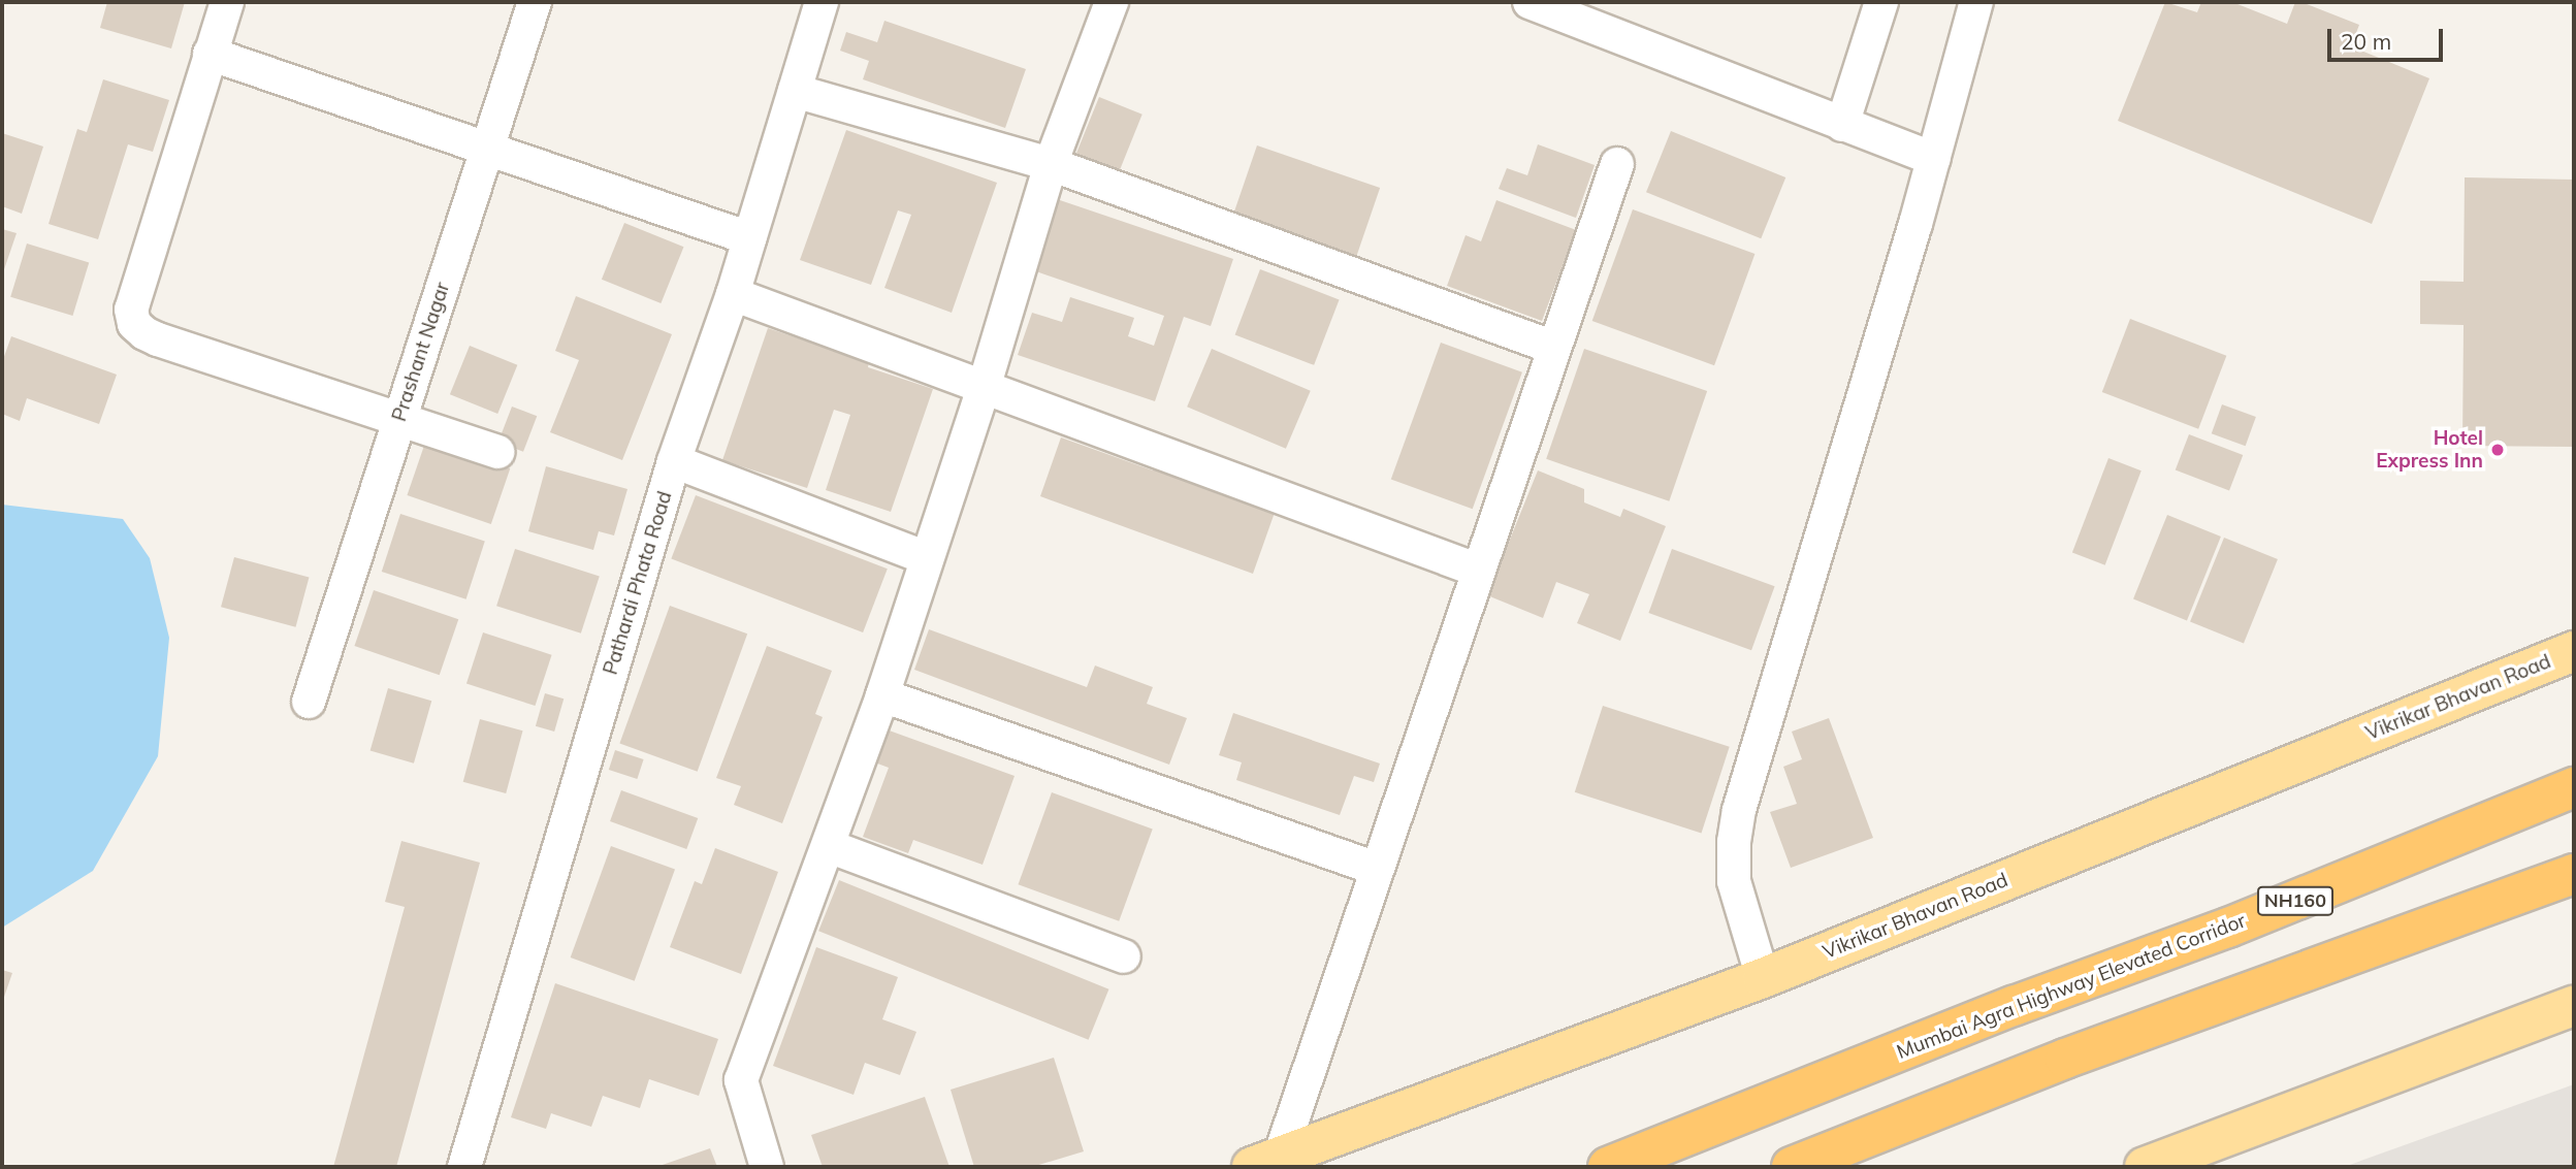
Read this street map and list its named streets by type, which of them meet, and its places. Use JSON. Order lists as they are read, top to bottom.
{
  "streets": {
    "highway": ["NH160", "Mumbai Agra Highway Elevated Corridor"],
    "main road": ["Vikrikar Bhavan Road"],
    "street": ["Prashant Nagar", "Pathardi Phata Road"]
  },
  "places": ["Hotel Express Inn"],
  "scale_bar": "20 m"
}
